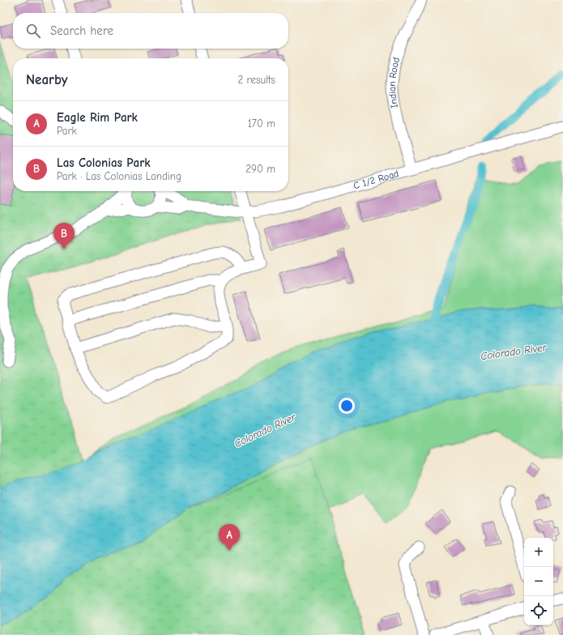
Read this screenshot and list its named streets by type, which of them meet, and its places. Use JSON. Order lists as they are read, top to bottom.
{
  "streets": {
    "street": ["Indian Road", "C 1/2 Road"]
  },
  "crossings": [
    ["Indian Road", "C 1/2 Road"]
  ],
  "water": ["Colorado River"],
  "page": {
    "search": "Search here",
    "heading": ["Nearby", "2 results"],
    "list": [
      {
        "mark": "A",
        "name": "Eagle Rim Park",
        "note": "Park",
        "value": "170 m"
      },
      {
        "mark": "B",
        "name": "Las Colonias Park",
        "note": "Park · Las Colonias Landing",
        "value": "290 m"
      }
    ],
    "pins": ["B", "A"],
    "map_buttons": ["+", "−"]
  }
}
